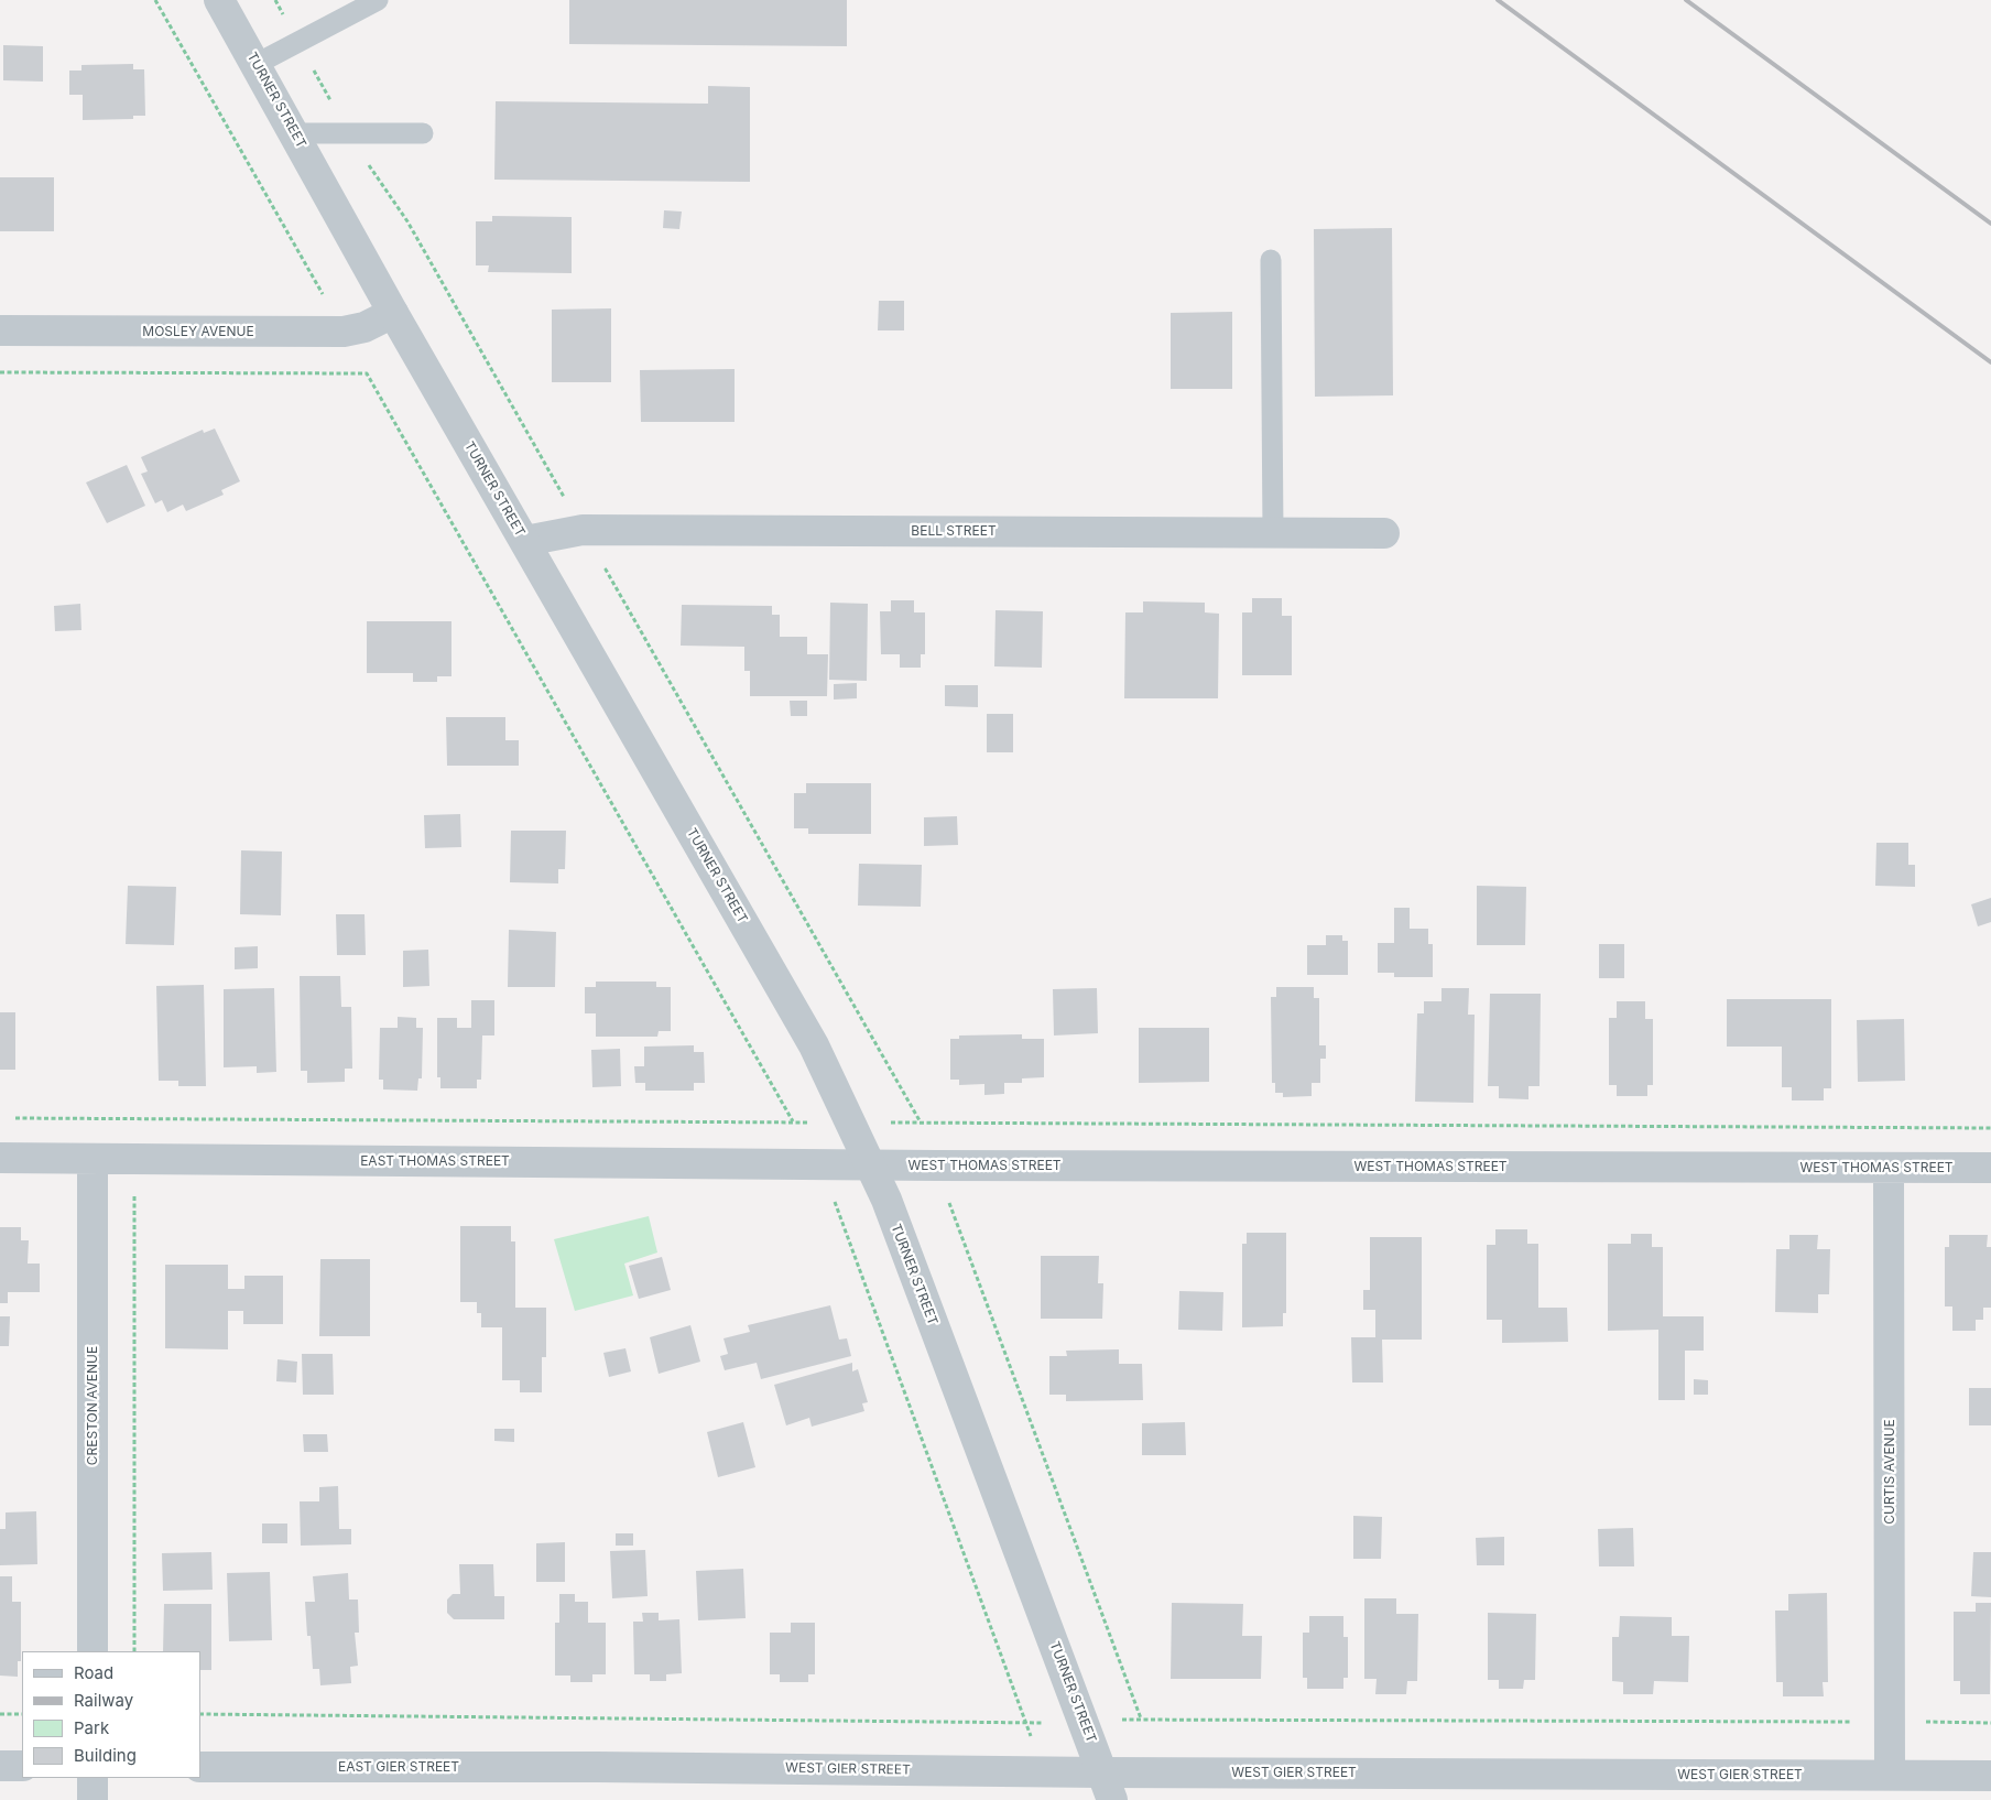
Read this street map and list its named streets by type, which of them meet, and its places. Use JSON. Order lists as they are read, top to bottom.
{
  "streets": {
    "street": [
      "TURNER STREET",
      "MOSLEY AVENUE",
      "BELL STREET",
      "EAST THOMAS STREET",
      "WEST THOMAS STREET",
      "CRESTON AVENUE",
      "CURTIS AVENUE",
      "EAST GIER STREET",
      "WEST GIER STREET"
    ]
  },
  "crossings": [
    ["TURNER STREET", "MOSLEY AVENUE"],
    ["TURNER STREET", "BELL STREET"],
    ["TURNER STREET", "EAST THOMAS STREET"],
    ["TURNER STREET", "WEST THOMAS STREET"],
    ["TURNER STREET", "WEST GIER STREET"],
    ["EAST THOMAS STREET", "WEST THOMAS STREET"],
    ["EAST THOMAS STREET", "CRESTON AVENUE"],
    ["WEST THOMAS STREET", "CURTIS AVENUE"],
    ["CURTIS AVENUE", "WEST GIER STREET"],
    ["EAST GIER STREET", "WEST GIER STREET"]
  ],
  "legend": [
    "Road",
    "Railway",
    "Park",
    "Building"
  ]
}
